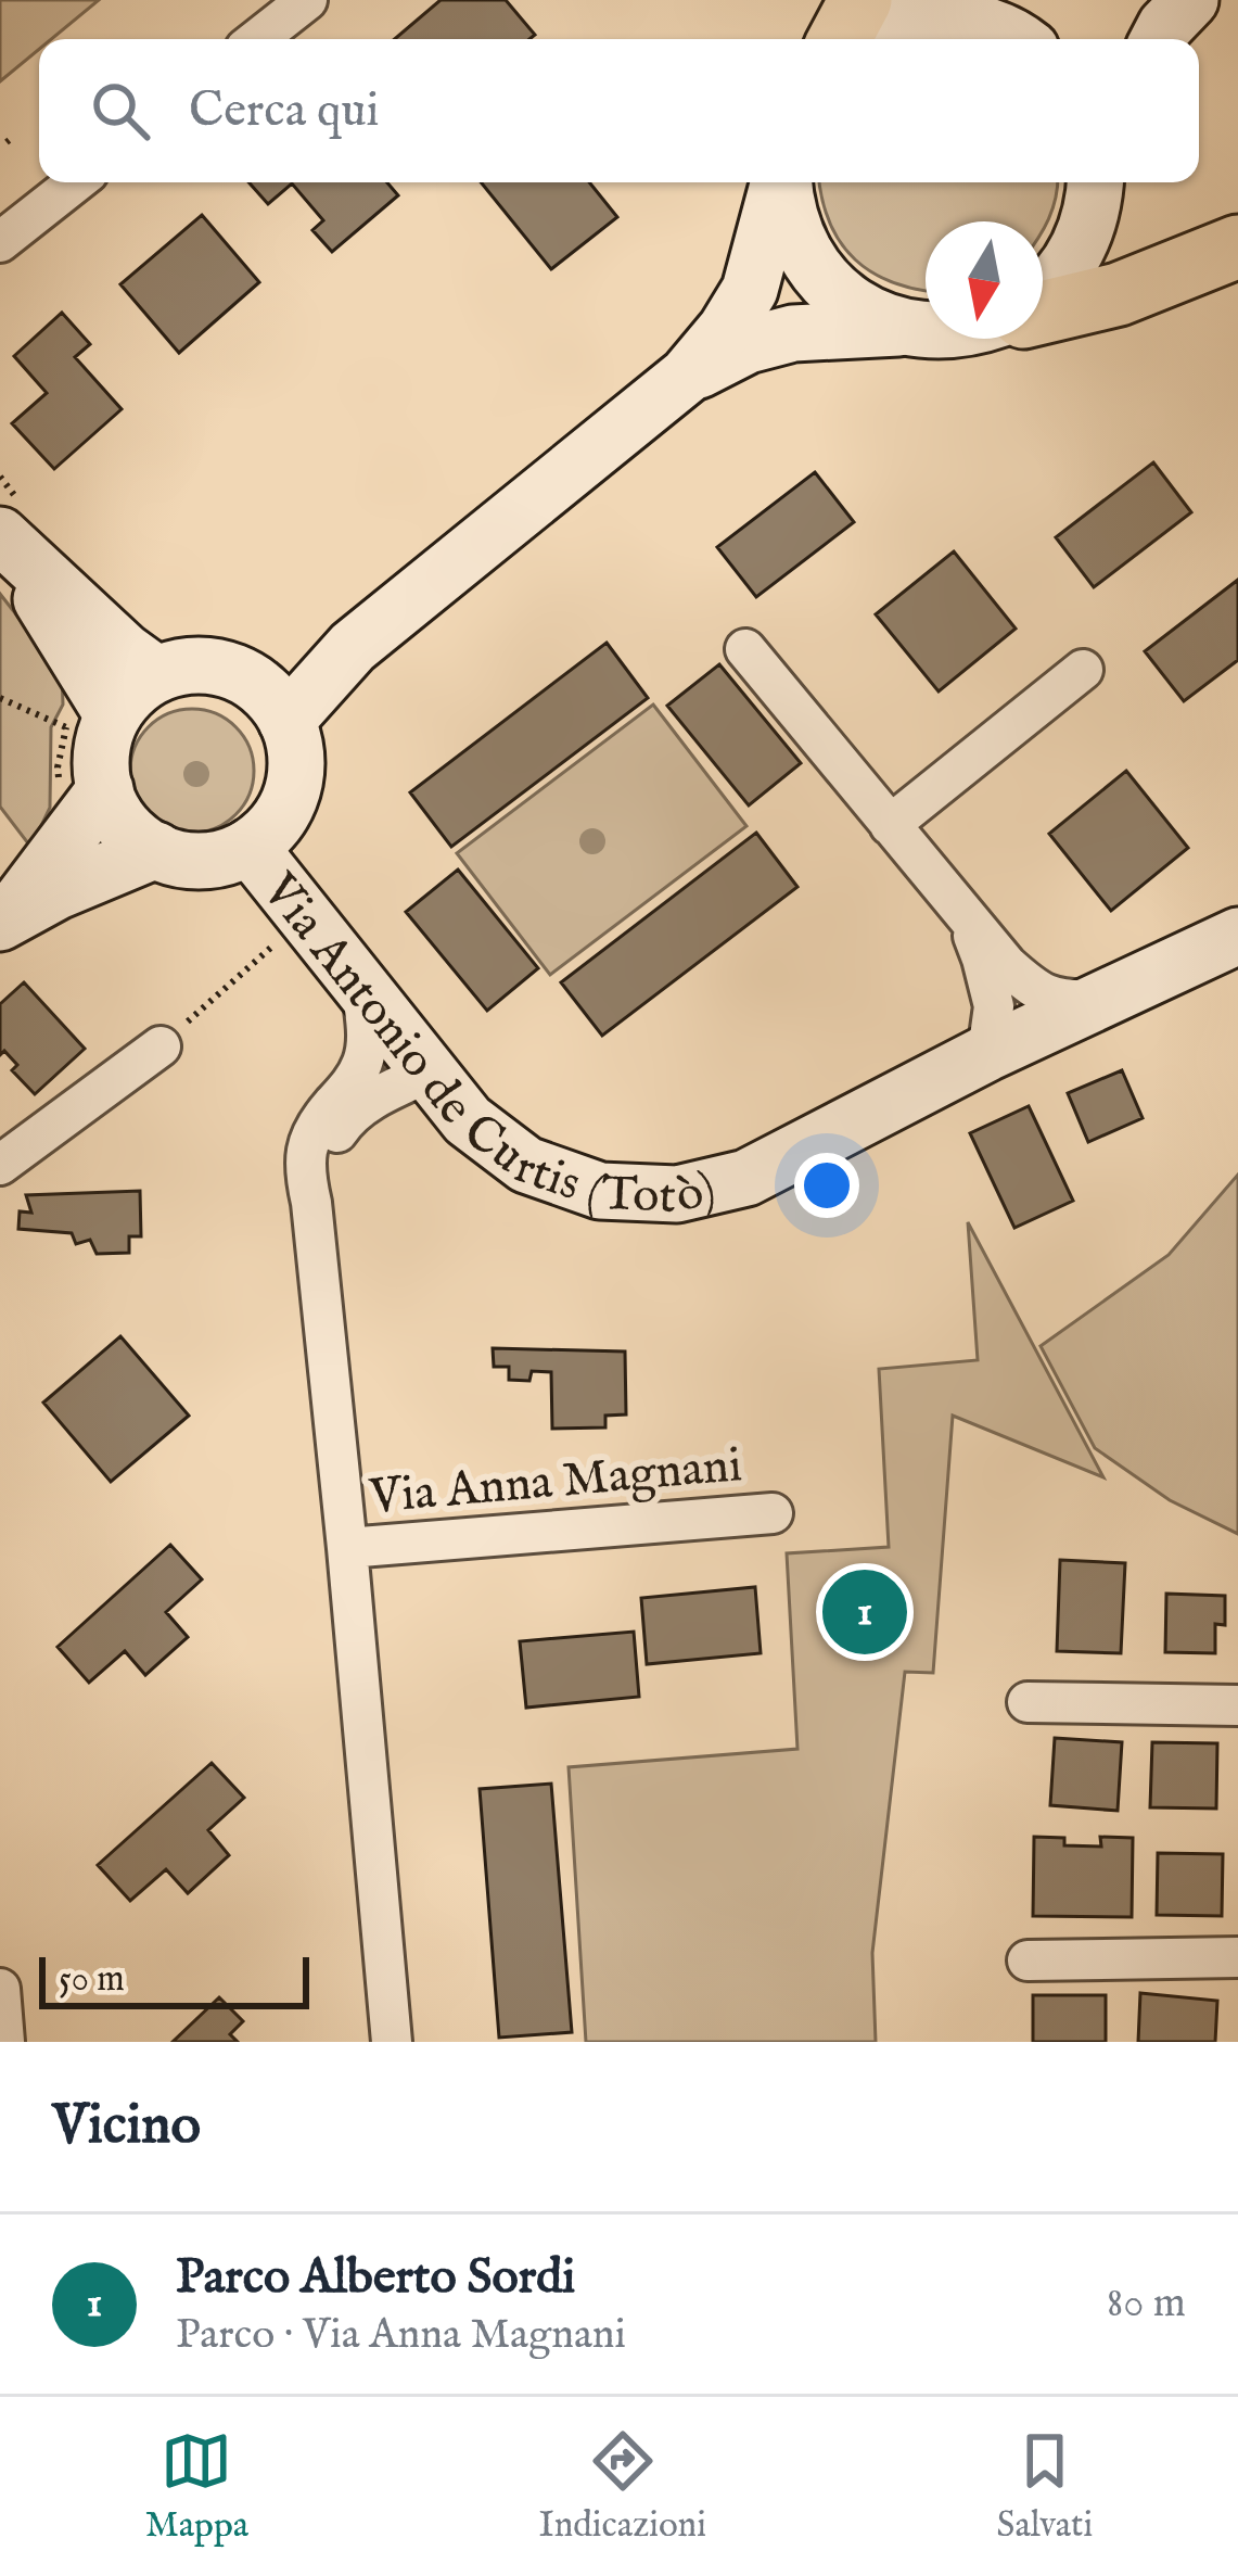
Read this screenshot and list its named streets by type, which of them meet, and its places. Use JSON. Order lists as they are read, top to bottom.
{
  "streets": {
    "street": ["Via Antonio de Curtis (Totò)", "Via Anna Magnani"]
  },
  "crossings": [
    ["Via Antonio de Curtis (Totò)", "Via Anna Magnani"]
  ],
  "scale_bar": "50 m",
  "north": "bottom",
  "page": {
    "search": "Cerca qui",
    "pins": "1",
    "scale": "50 m",
    "heading": "Vicino",
    "list": [
      {
        "mark": "1",
        "name": "Parco Alberto Sordi",
        "note": "Parco · Via Anna Magnani",
        "value": "80 m"
      }
    ],
    "nav": ["Mappa", "Indicazioni", "Salvati"]
  }
}
